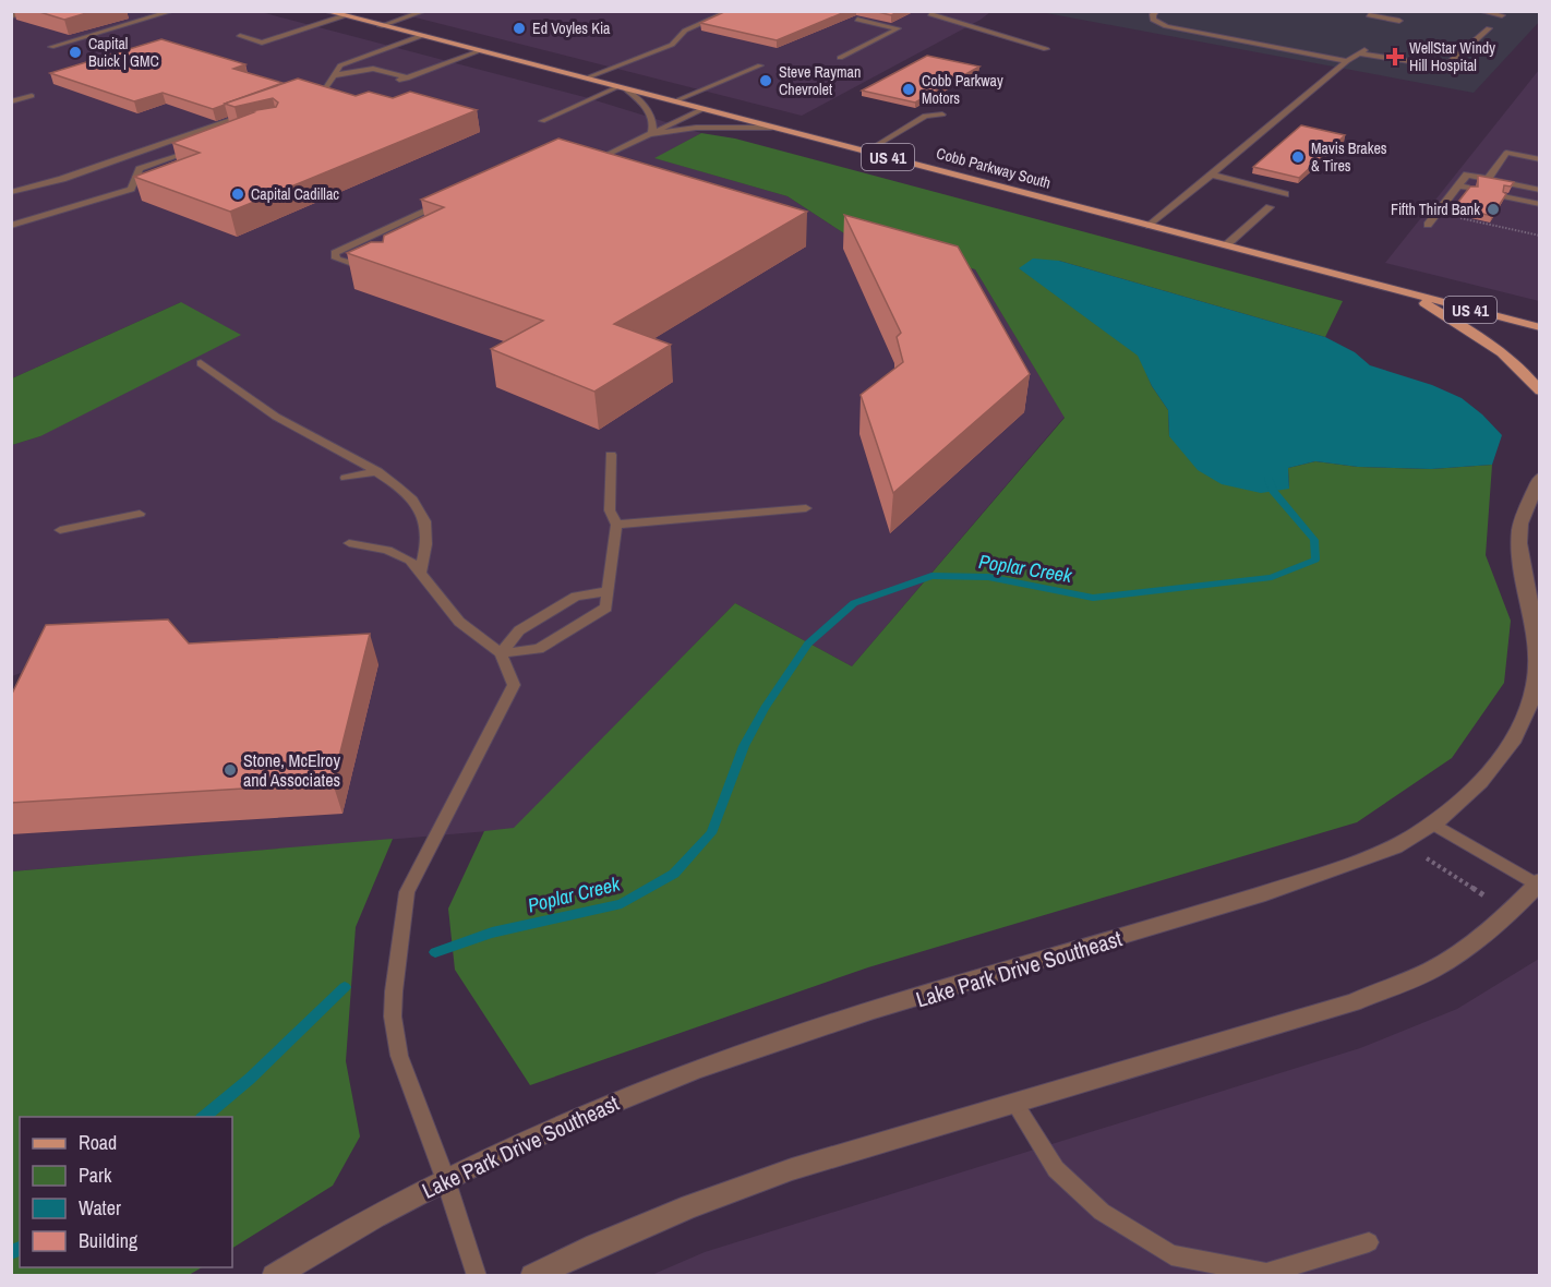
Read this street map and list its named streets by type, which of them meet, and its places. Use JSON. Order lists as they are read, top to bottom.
{
  "streets": {
    "main road": ["US 41", "Cobb Parkway South"],
    "street": ["Lake Park Drive Southeast"]
  },
  "water": ["Poplar Creek"],
  "places": {
    "other": [
      "Ed Voyles Kia",
      "Capital Buick | GMC",
      "Steve Rayman Chevrolet",
      "Cobb Parkway Motors",
      "Mavis Brakes & Tires",
      "Capital Cadillac",
      "Fifth Third Bank",
      "Stone, McElroy and Associates"
    ],
    "health": ["WellStar Windy Hill Hospital"]
  },
  "legend": [
    "Road",
    "Park",
    "Water",
    "Building"
  ]
}
